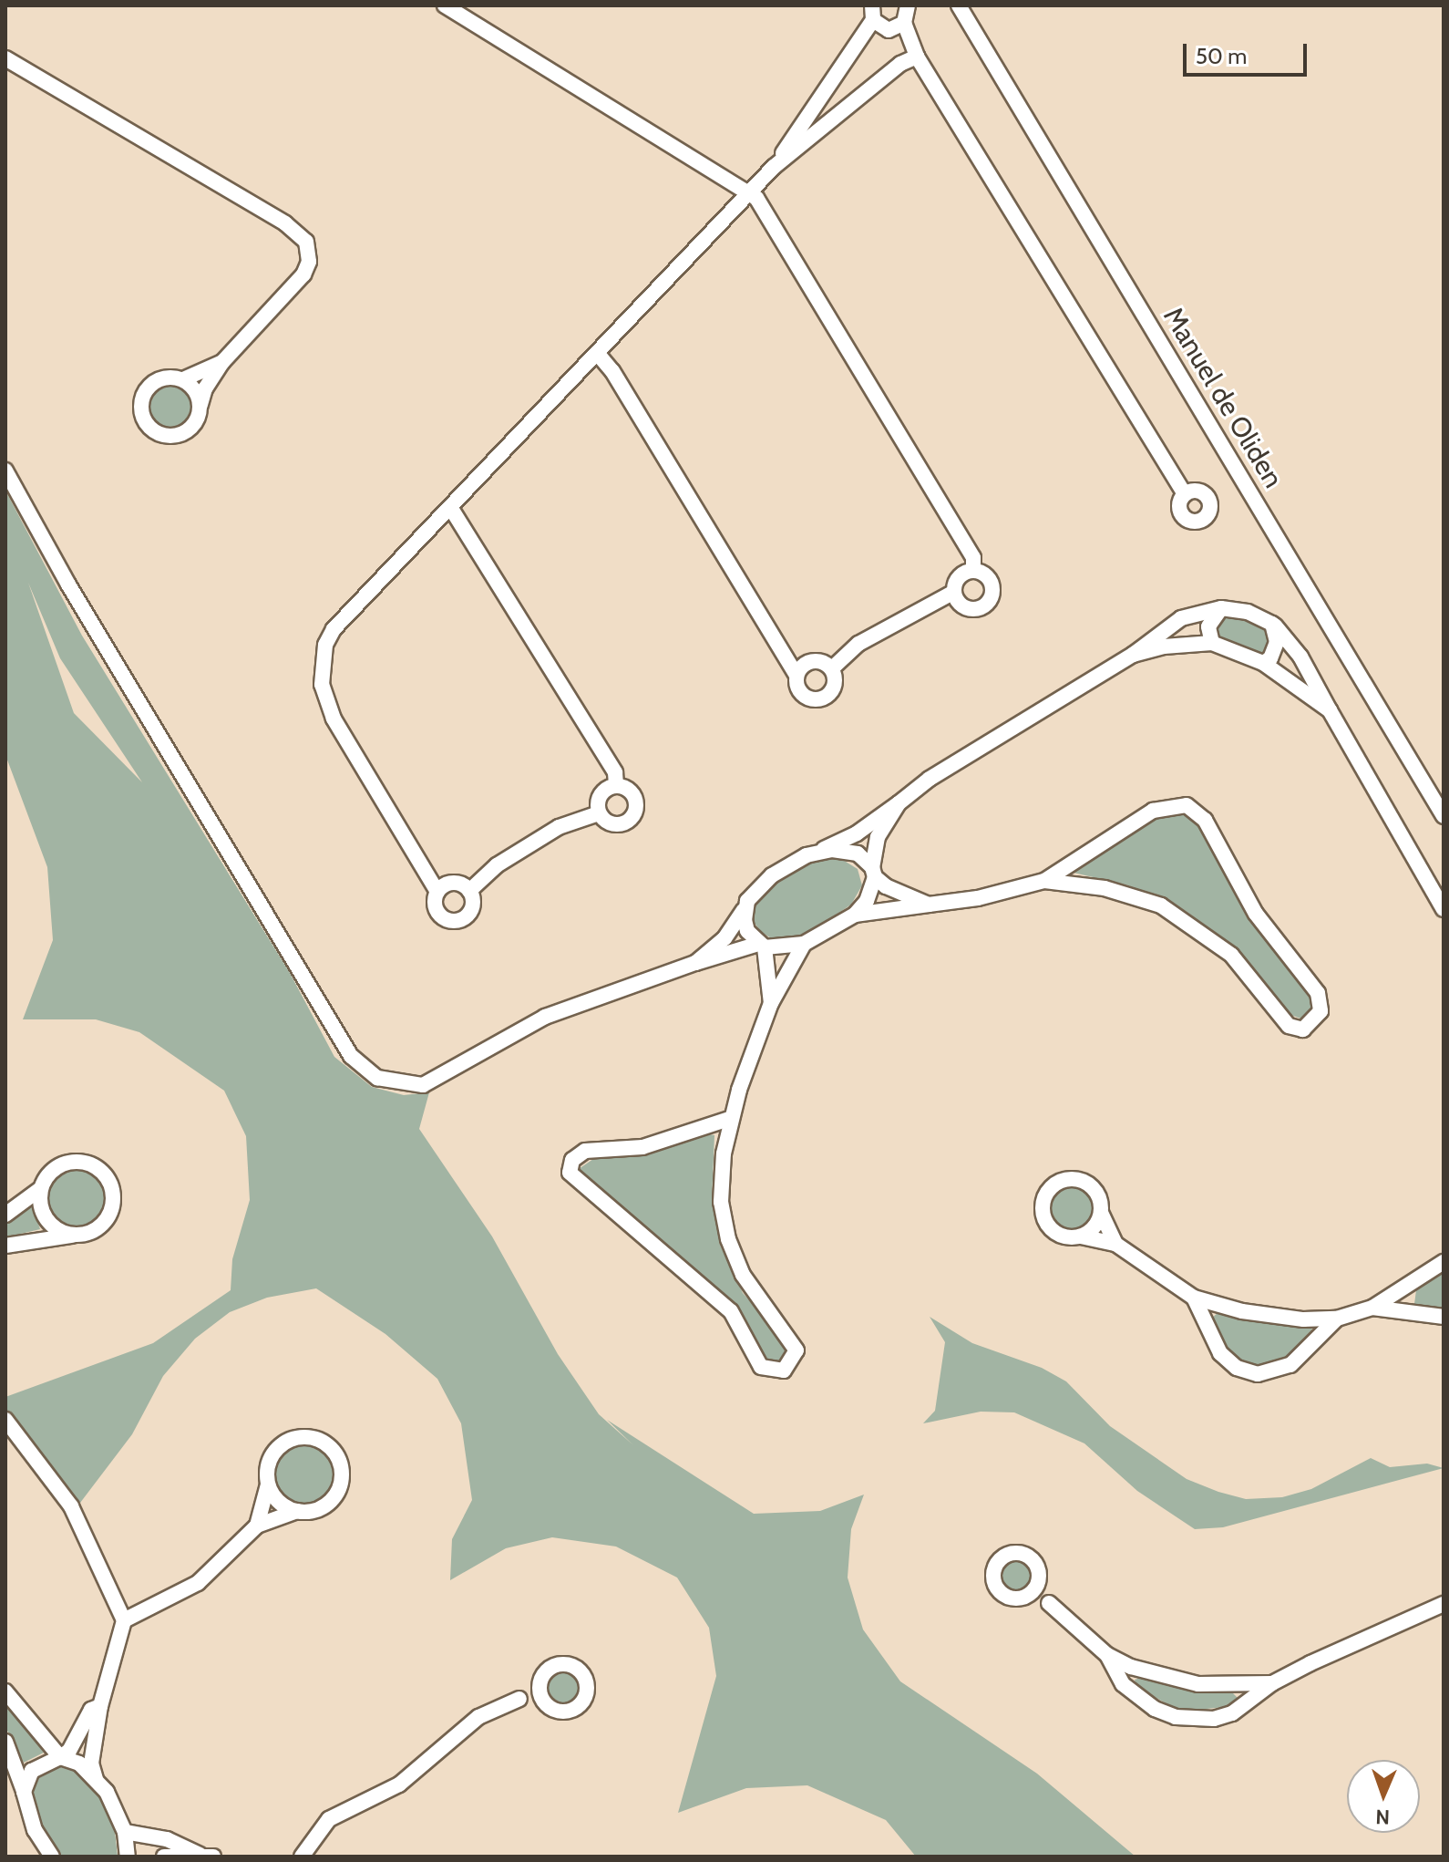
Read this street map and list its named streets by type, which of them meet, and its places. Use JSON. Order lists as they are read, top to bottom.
{
  "streets": {
    "street": ["Manuel de Oliden"]
  },
  "scale_bar": "50 m",
  "north": "bottom"
}
